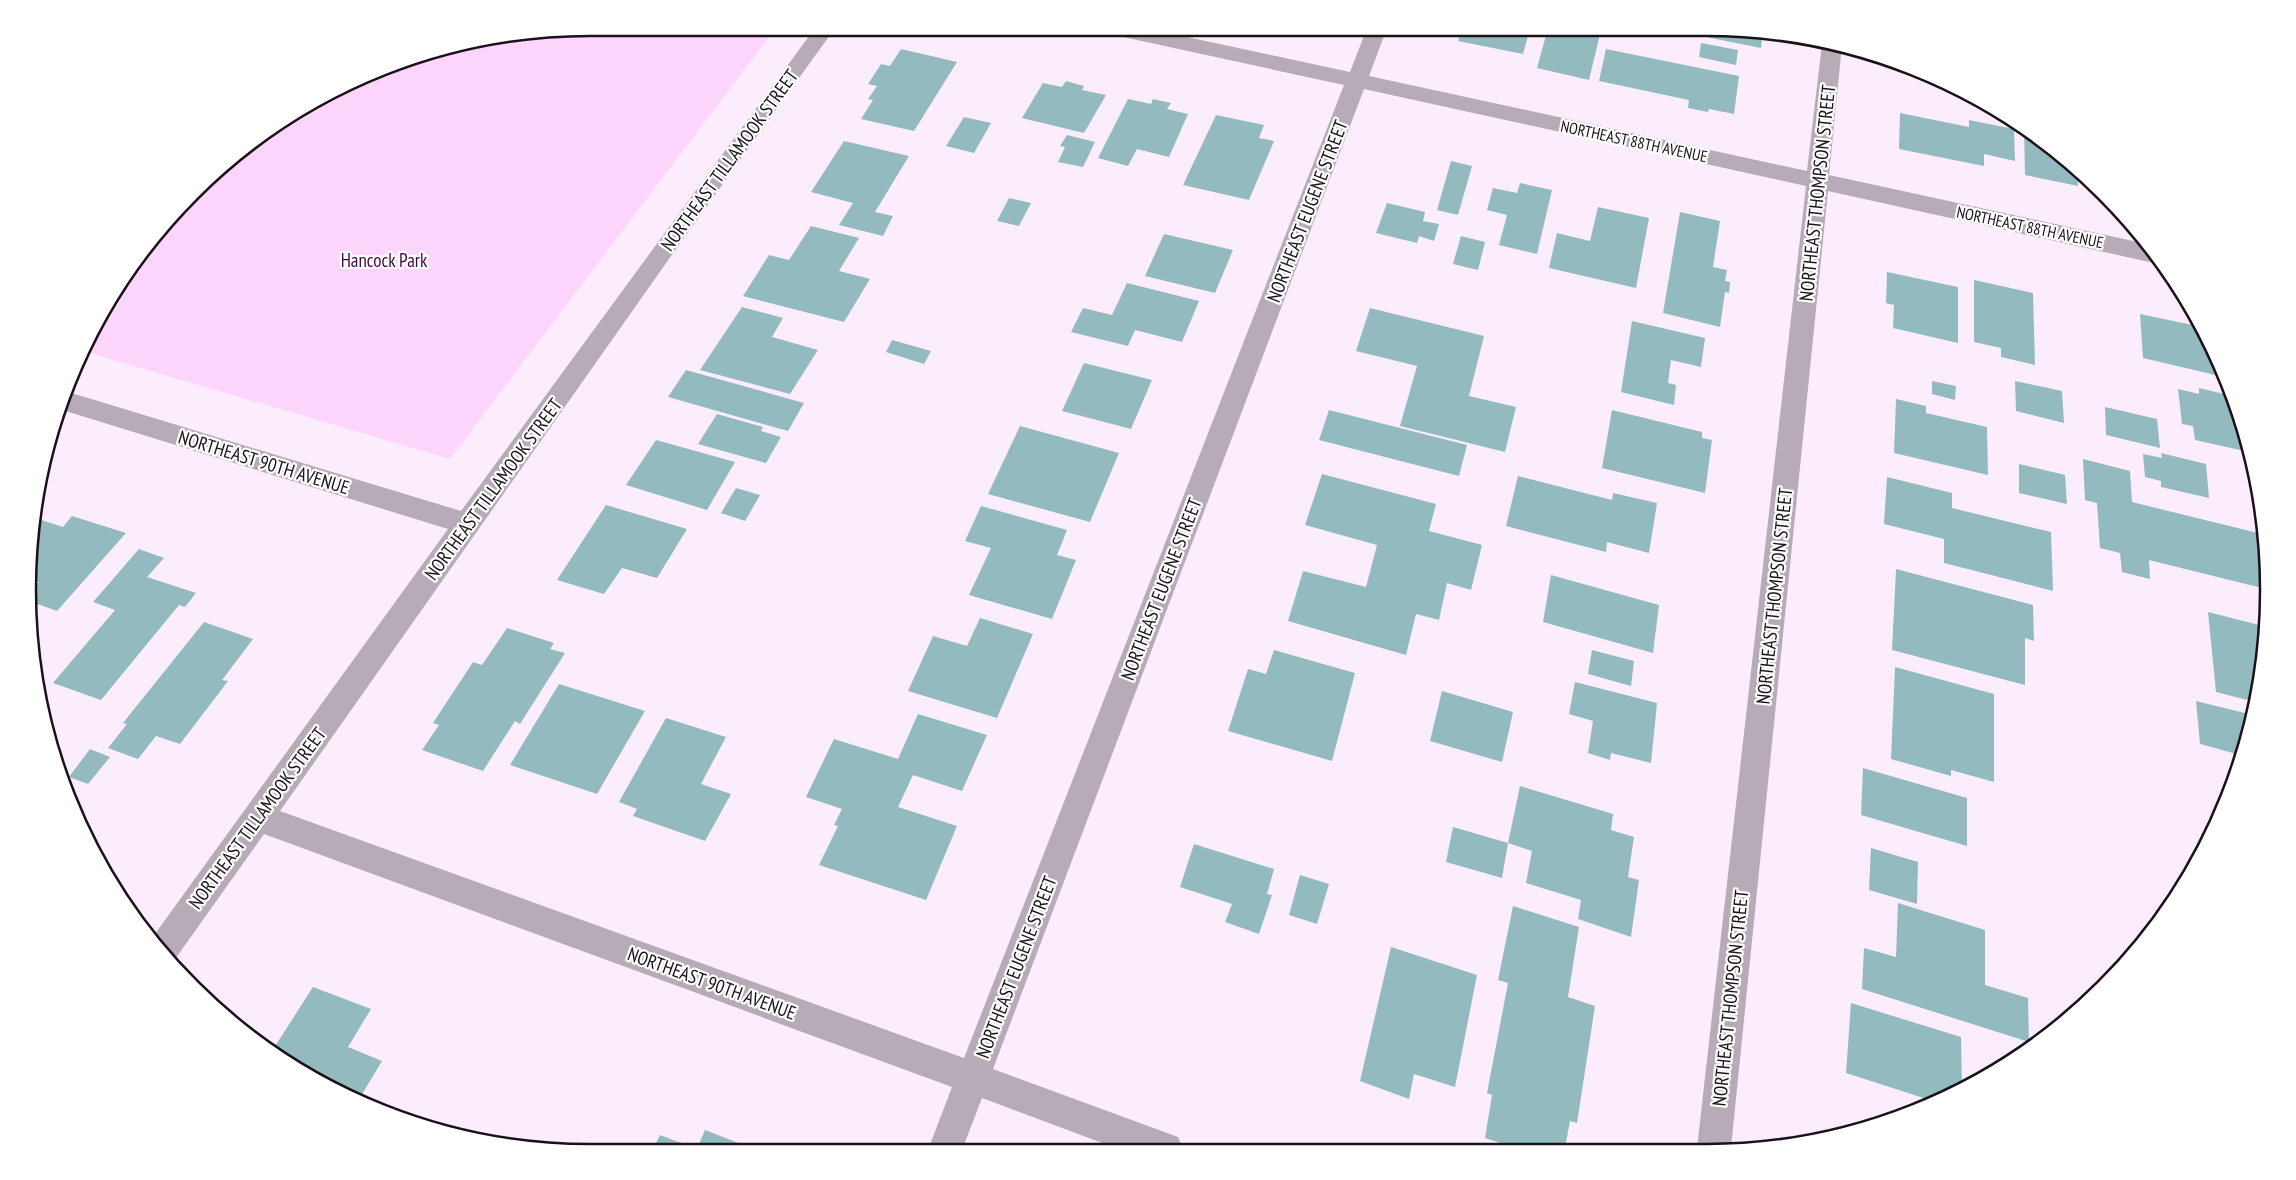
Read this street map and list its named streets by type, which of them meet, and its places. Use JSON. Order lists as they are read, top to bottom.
{
  "streets": {
    "street": [
      "NORTHEAST 88TH AVENUE",
      "NORTHEAST TILLAMOOK STREET",
      "NORTHEAST THOMPSON STREET",
      "NORTHEAST EUGENE STREET",
      "NORTHEAST 90TH AVENUE"
    ]
  },
  "crossings": [
    ["NORTHEAST 88TH AVENUE", "NORTHEAST THOMPSON STREET"],
    ["NORTHEAST 88TH AVENUE", "NORTHEAST EUGENE STREET"],
    ["NORTHEAST TILLAMOOK STREET", "NORTHEAST 90TH AVENUE"],
    ["NORTHEAST EUGENE STREET", "NORTHEAST 90TH AVENUE"]
  ],
  "parks": ["Hancock Park"]
}
